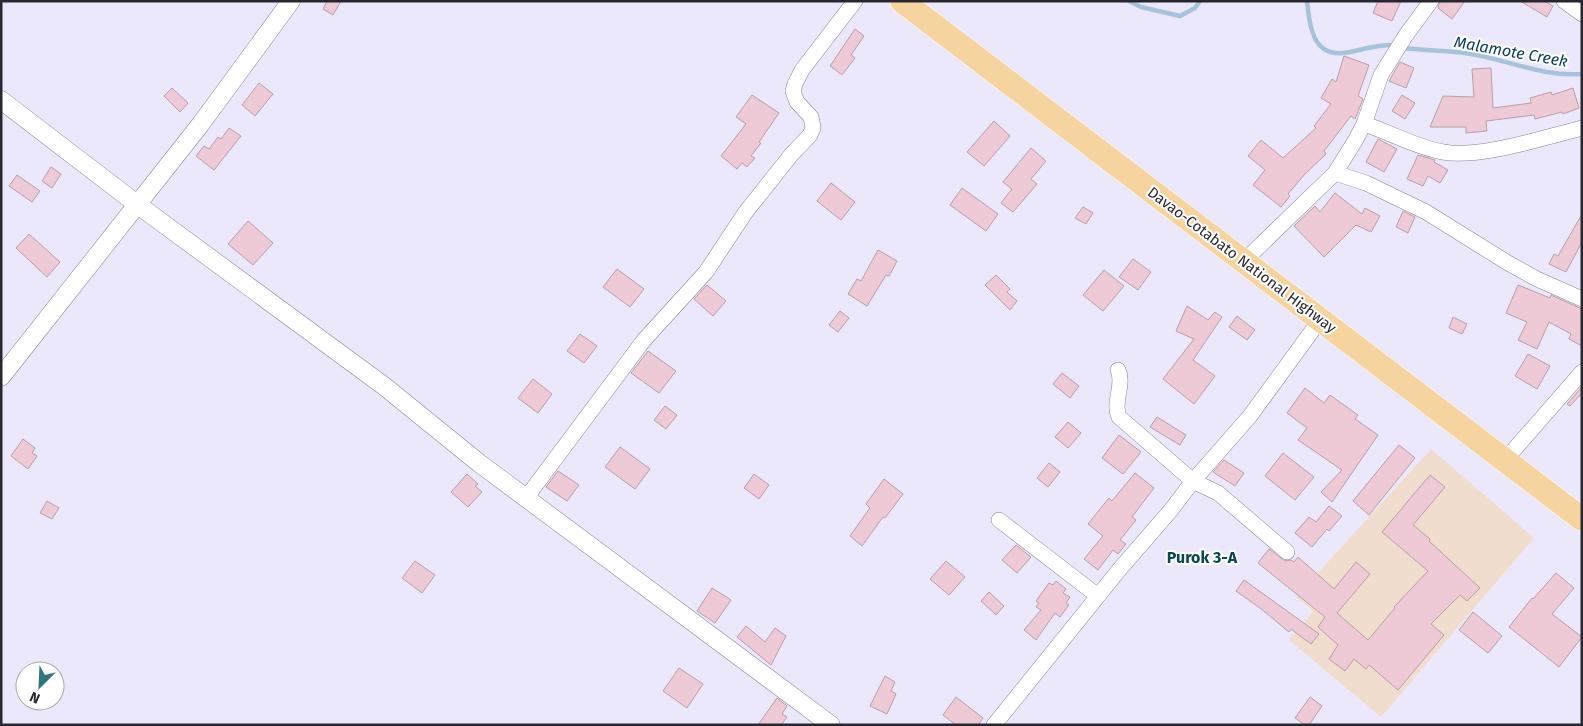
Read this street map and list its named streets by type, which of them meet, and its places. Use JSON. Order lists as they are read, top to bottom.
{
  "streets": {
    "highway": ["Davao-Cotabato National Highway"]
  },
  "districts": ["Purok 3-A"],
  "water": ["Malamote Creek"],
  "north": "bottom left"
}
